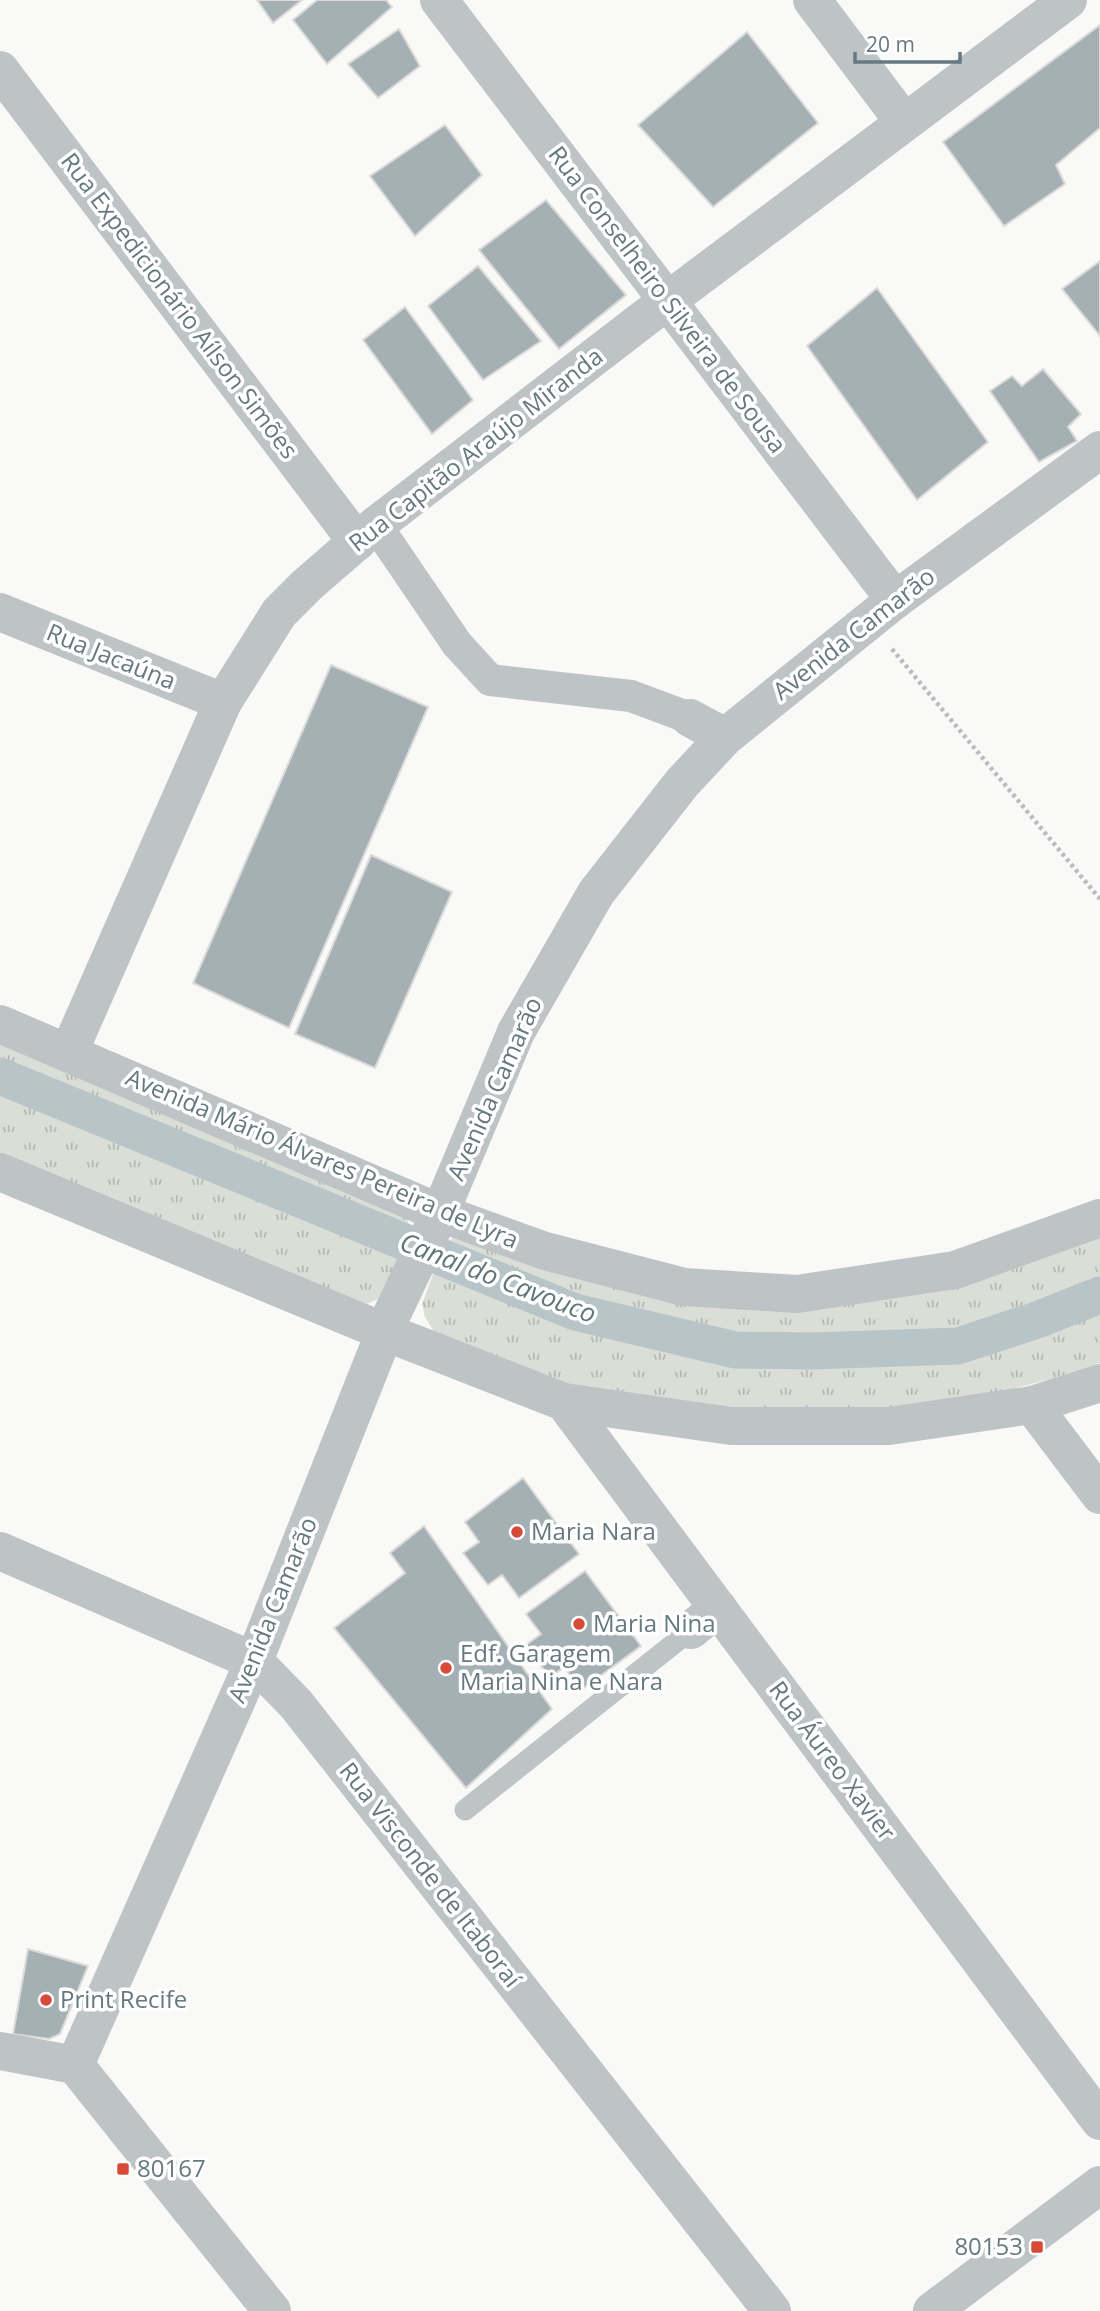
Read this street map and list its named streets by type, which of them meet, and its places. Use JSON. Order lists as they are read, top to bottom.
{
  "streets": {
    "street": [
      "Rua Conselheiro Silveira de Sousa",
      "Rua Expedicionário Aílson Simões",
      "Rua Capitão Araújo Miranda",
      "Avenida Camarão",
      "Rua Jacaúna",
      "Avenida Mário Álvares Pereira de Lyra",
      "Rua Áureo Xavier",
      "Rua Visconde de Itaboraí"
    ]
  },
  "crossings": [
    ["Rua Conselheiro Silveira de Sousa", "Rua Capitão Araújo Miranda"],
    ["Rua Conselheiro Silveira de Sousa", "Avenida Camarão"],
    ["Rua Expedicionário Aílson Simões", "Rua Capitão Araújo Miranda"],
    ["Rua Capitão Araújo Miranda", "Rua Jacaúna"],
    ["Rua Capitão Araújo Miranda", "Avenida Mário Álvares Pereira de Lyra"],
    ["Avenida Camarão", "Avenida Mário Álvares Pereira de Lyra"],
    ["Avenida Camarão", "Rua Visconde de Itaboraí"]
  ],
  "water": ["Canal do Cavouco"],
  "places": {
    "other": [
      "Maria Nara",
      "Maria Nina",
      "Edf. Garagem Maria Nina e Nara",
      "Print Recife"
    ],
    "transit": ["80167", "80153"]
  },
  "scale_bar": "20 m"
}
